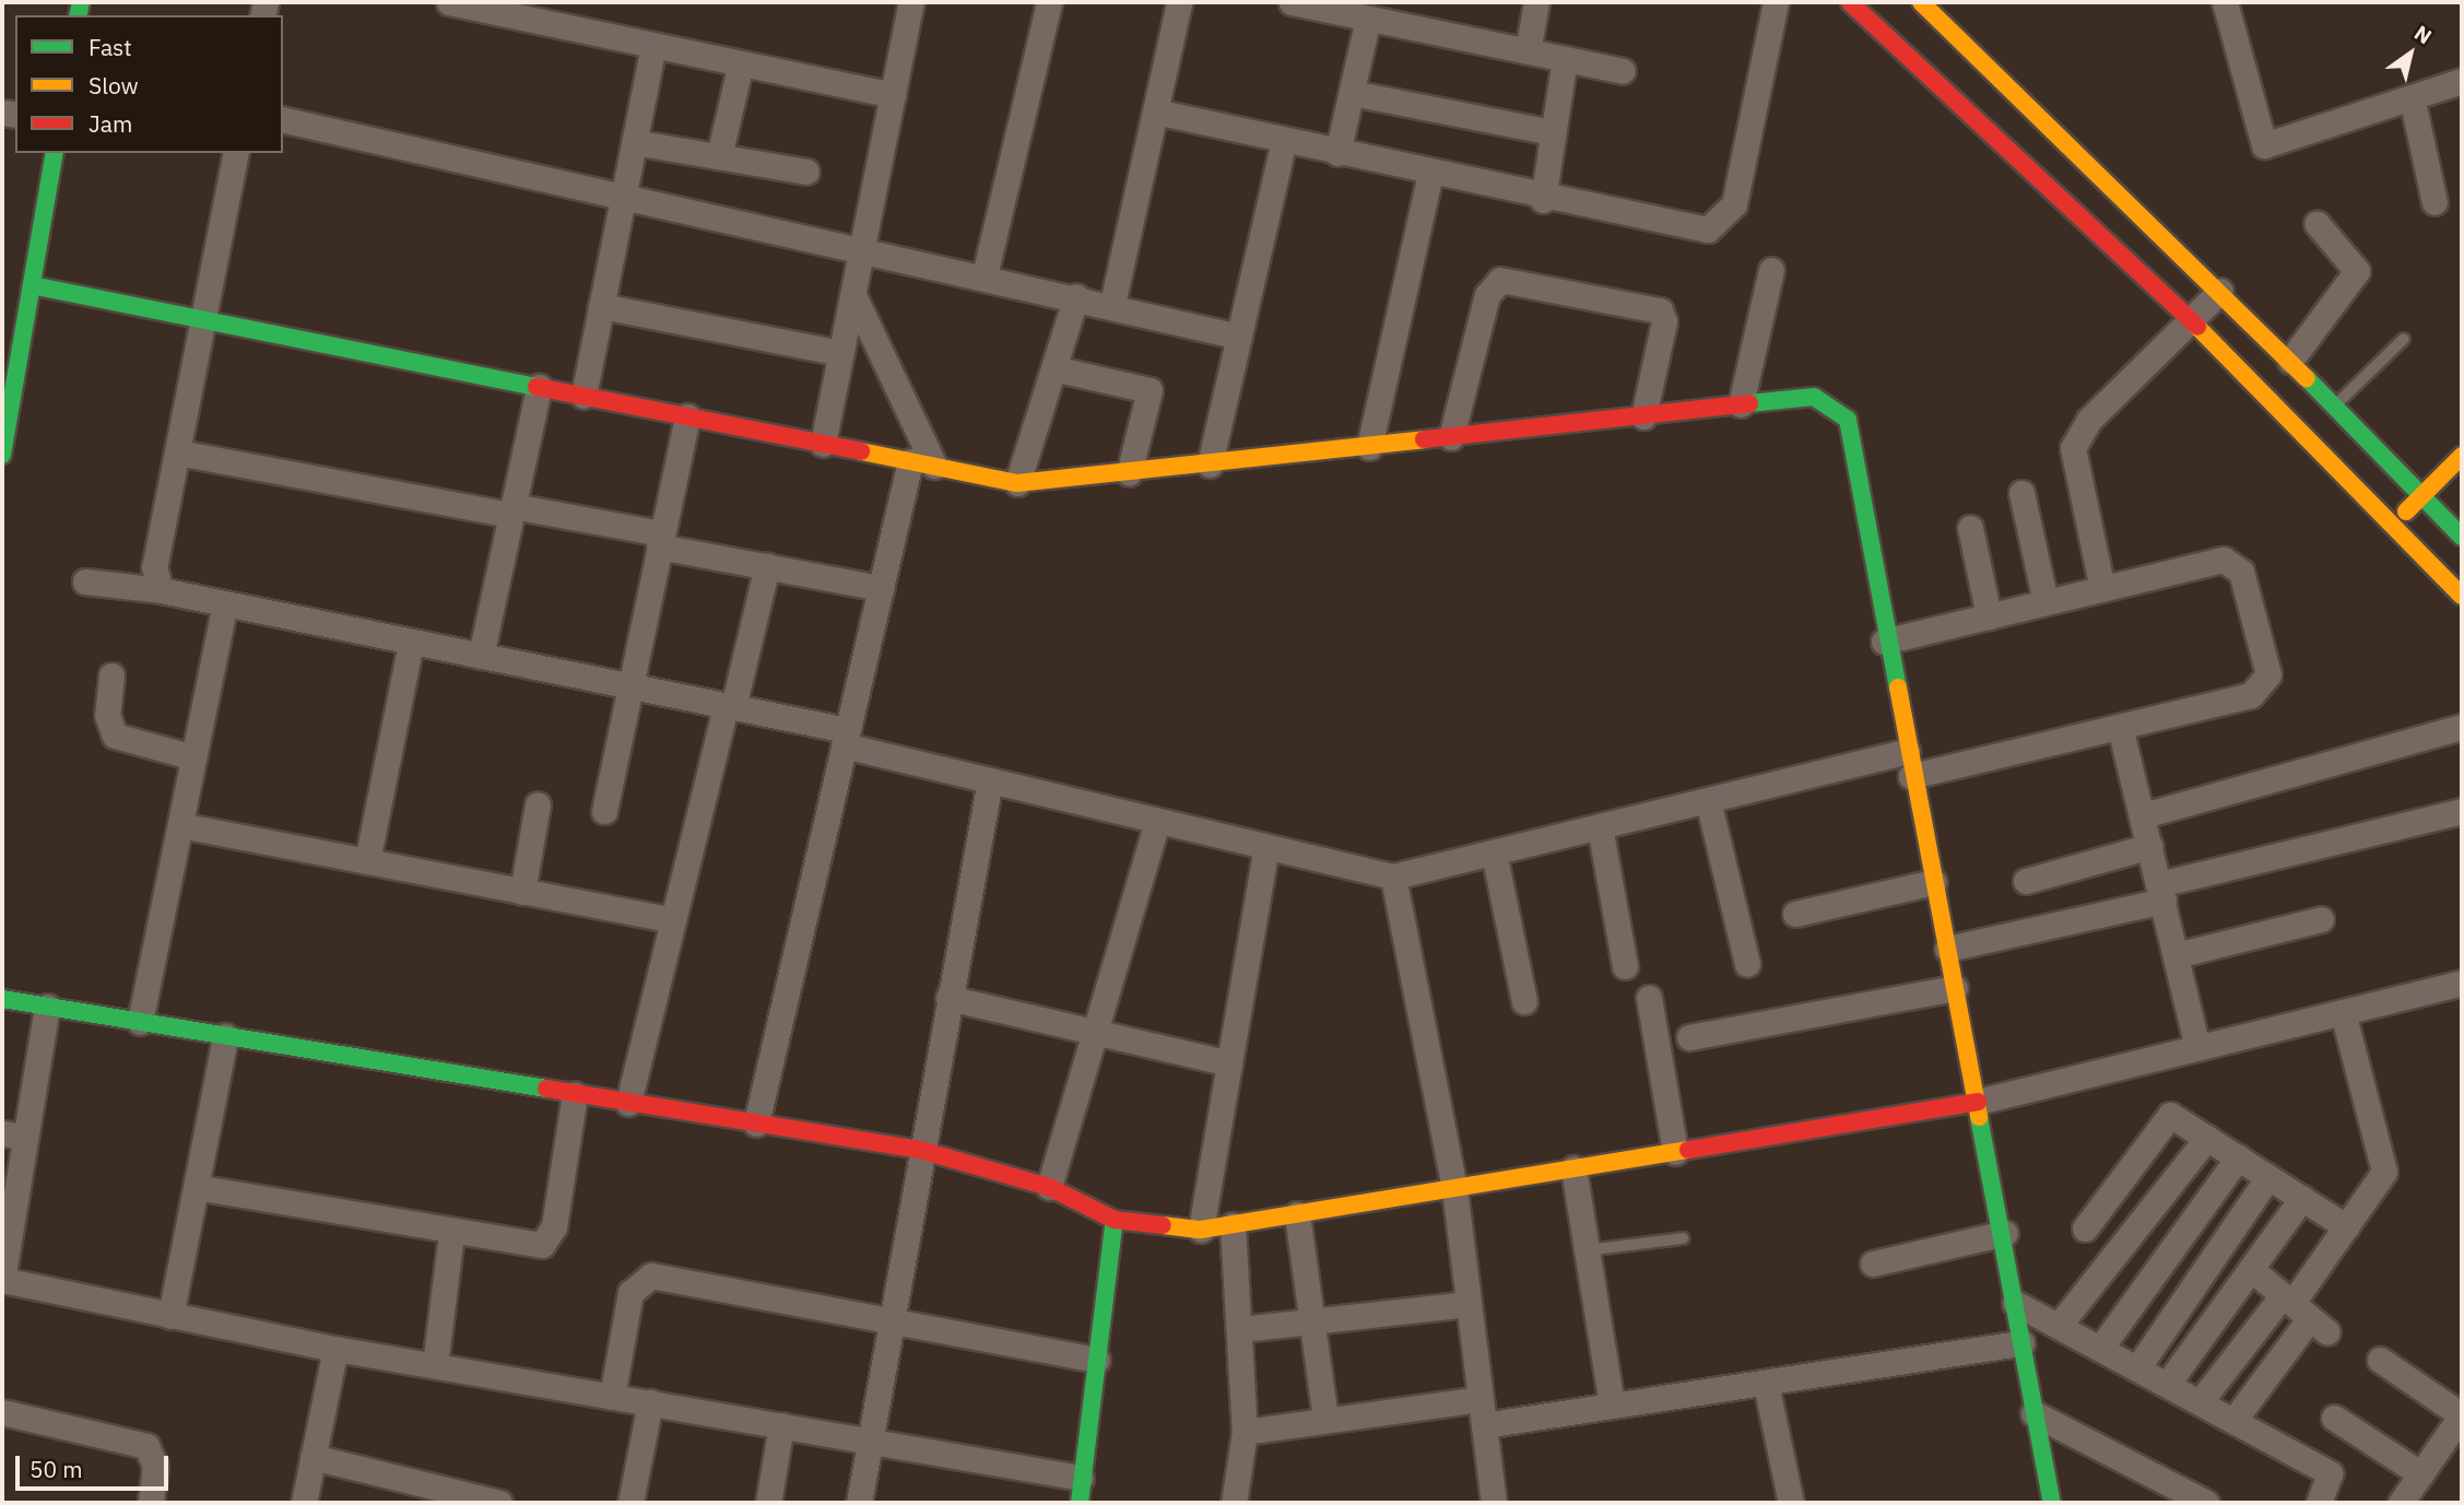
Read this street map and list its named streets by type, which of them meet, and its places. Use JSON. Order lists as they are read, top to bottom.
{
  "legend": ["Fast", "Slow", "Jam"],
  "scale_bar": "50 m",
  "north": "top right"
}
